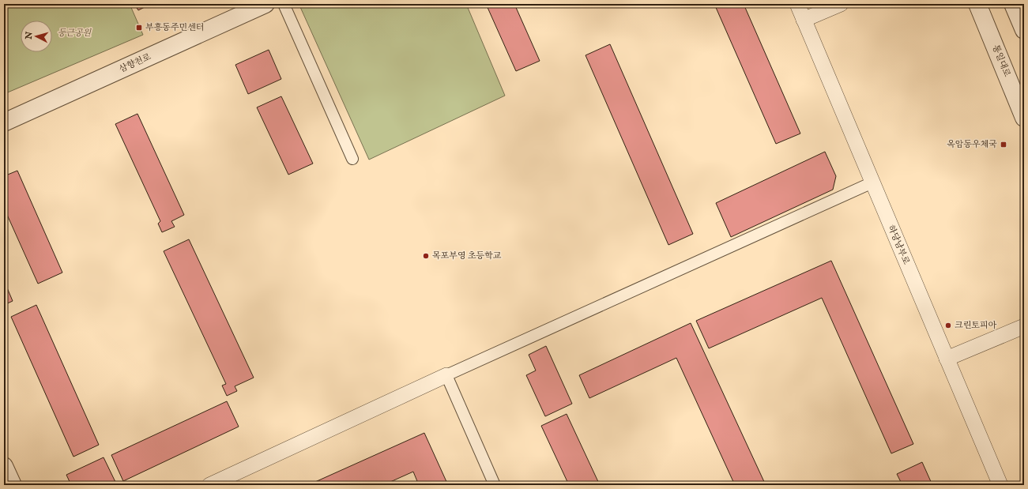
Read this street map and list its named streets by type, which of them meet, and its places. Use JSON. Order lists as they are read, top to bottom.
{
  "streets": {
    "street": ["통일대로", "삼향천로", "하당남부로"]
  },
  "parks": ["둥근공원"],
  "places": {
    "transit": ["부흥동주민센터", "옥암동우체국"],
    "other": ["목포부영 초등학교", "크린토피아"]
  },
  "north": "left"
}
